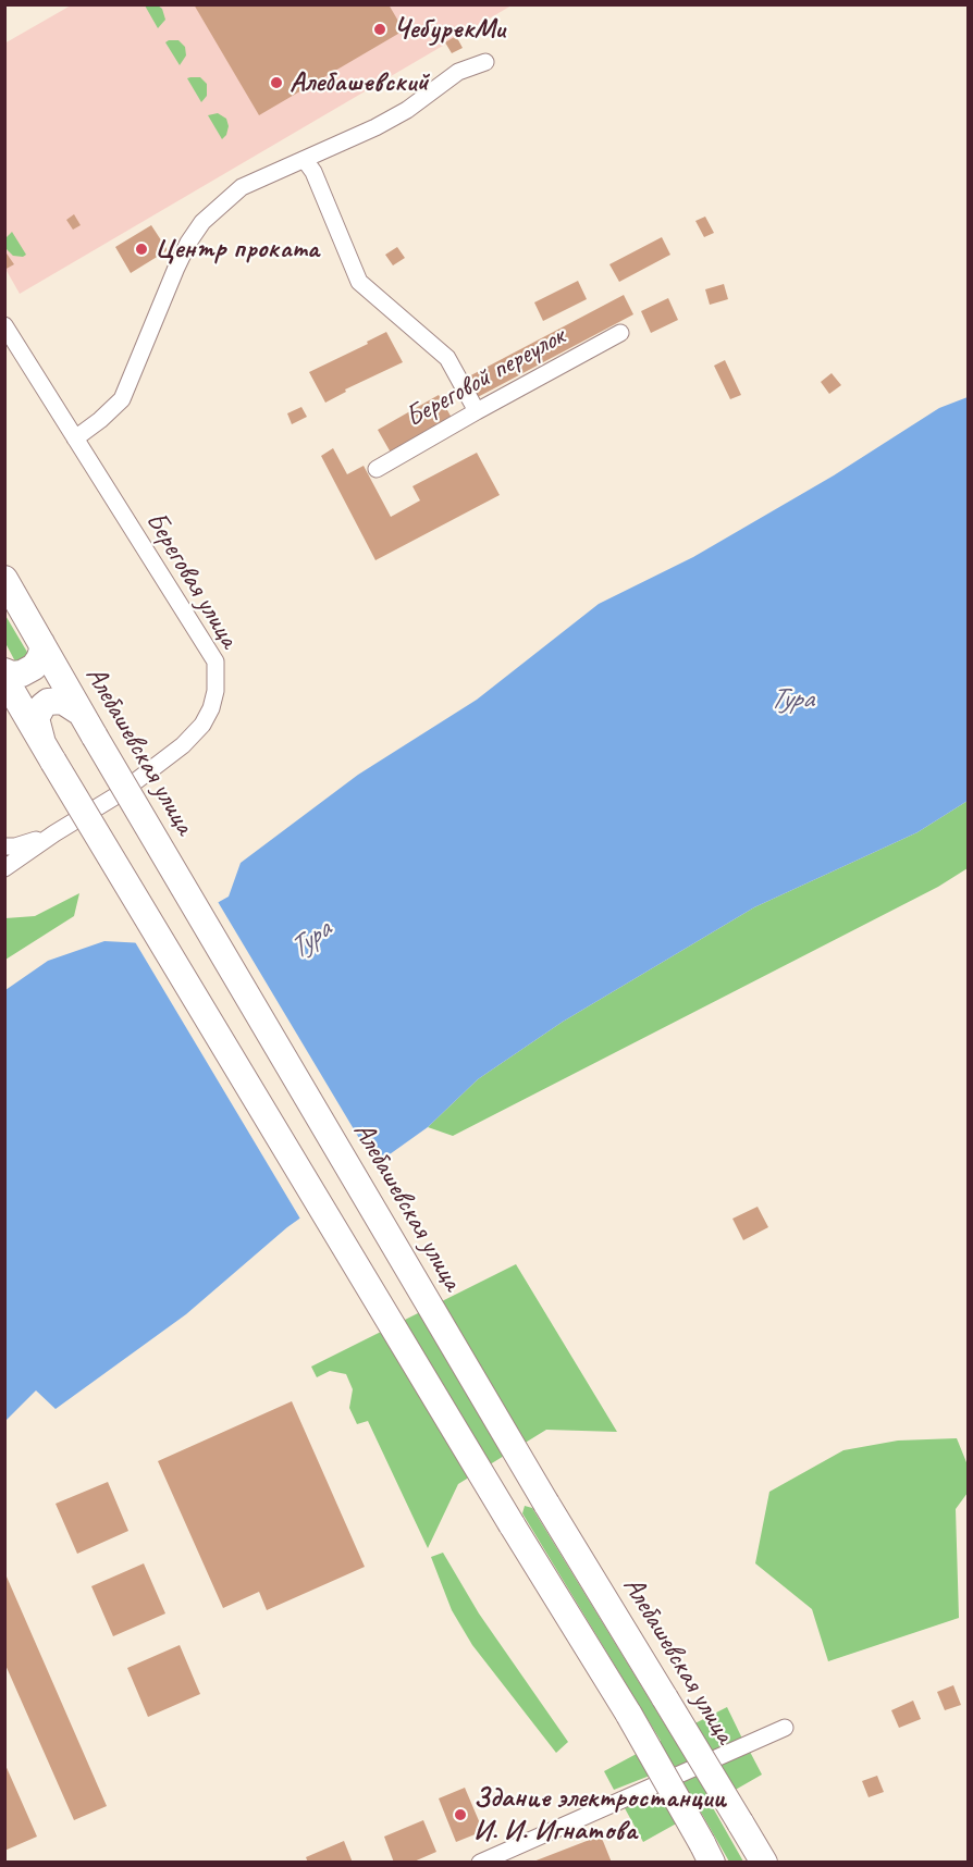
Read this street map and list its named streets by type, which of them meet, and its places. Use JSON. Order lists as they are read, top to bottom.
{
  "streets": {
    "main road": ["Алебашевская улица"],
    "street": ["Береговой переулок", "Береговая улица"]
  },
  "water": ["Тура"],
  "places": [
    "ЧебурекМи",
    "Алебашевский",
    "Центр проката",
    "Здание электростанции И. И. Игнатова"
  ]
}
